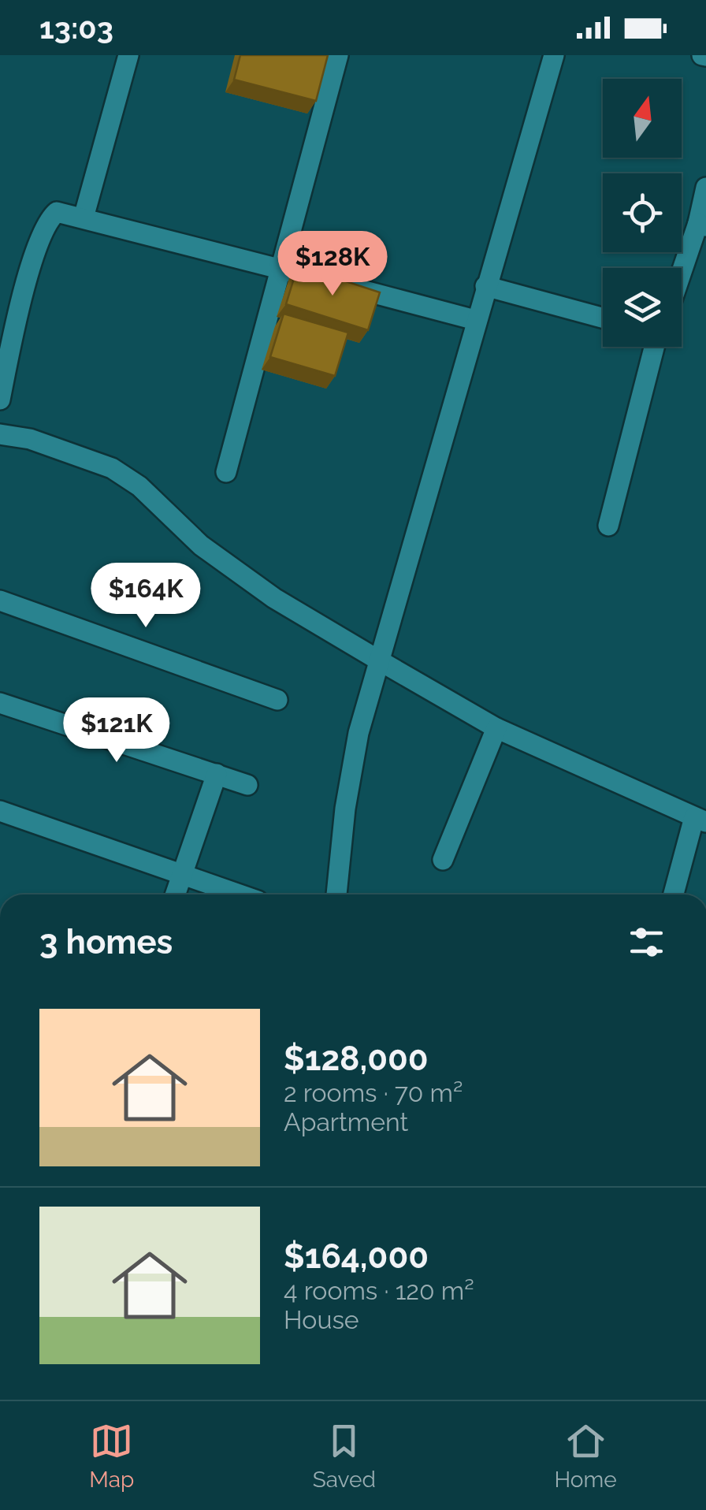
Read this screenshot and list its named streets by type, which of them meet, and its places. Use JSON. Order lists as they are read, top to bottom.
{
  "north": "top",
  "page": {
    "status": "13:03",
    "price": ["$128K", "$164K", "$121K"],
    "heading": "3 homes",
    "list": [
      {
        "name": "$128,000",
        "note": "2 rooms · 70 m² · Apartment"
      },
      {
        "name": "$164,000",
        "note": "4 rooms · 120 m² · House"
      }
    ],
    "tabs": ["Map", "Saved", "Home"]
  }
}
